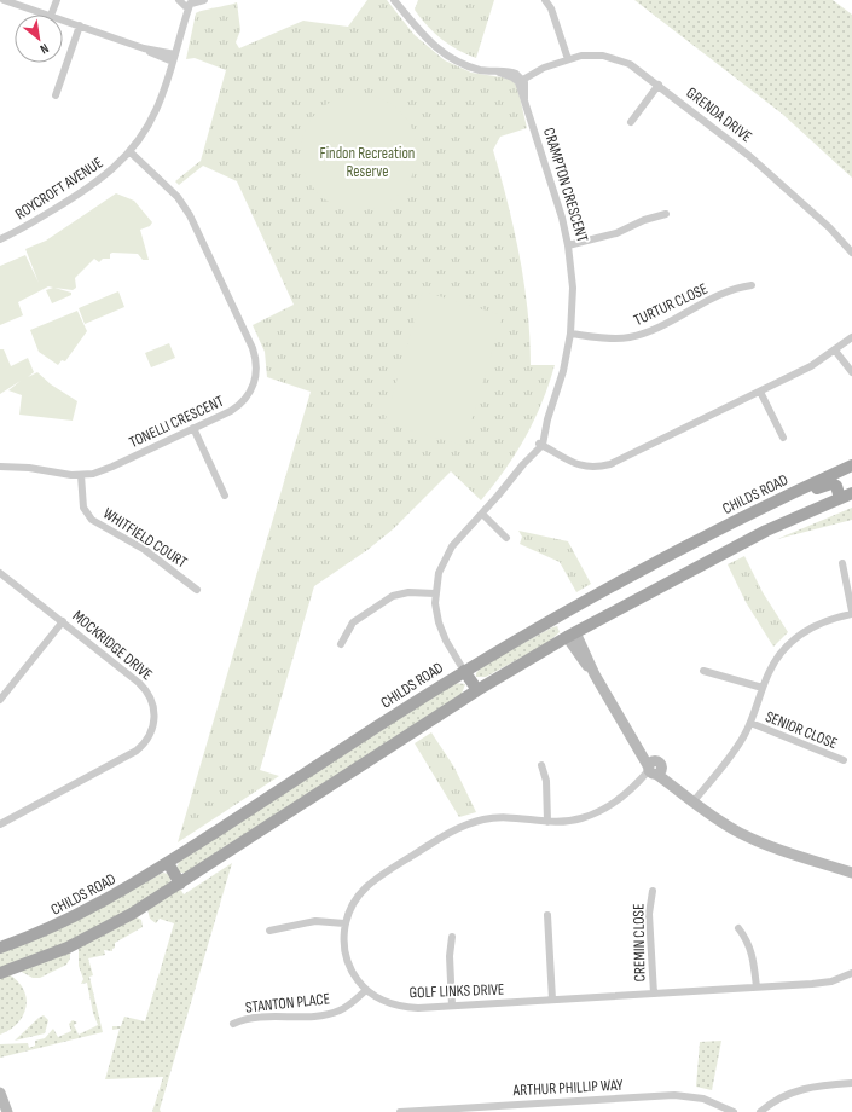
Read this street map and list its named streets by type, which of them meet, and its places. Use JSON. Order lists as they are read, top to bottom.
{
  "streets": {
    "main road": ["CHILDS ROAD"],
    "street": [
      "GRENDA DRIVE",
      "CRAMPTON CRESCENT",
      "ROYCROFT AVENUE",
      "TURTUR CLOSE",
      "TONELLI CRESCENT",
      "WHITFIELD COURT",
      "MOCKRIDGE DRIVE",
      "SENIOR CLOSE",
      "CREMIN CLOSE",
      "GOLF LINKS DRIVE",
      "STANTON PLACE",
      "ARTHUR PHILLIP WAY"
    ]
  },
  "crossings": [
    ["GRENDA DRIVE", "CRAMPTON CRESCENT"],
    ["CRAMPTON CRESCENT", "TURTUR CLOSE"],
    ["ROYCROFT AVENUE", "TONELLI CRESCENT"],
    ["TONELLI CRESCENT", "WHITFIELD COURT"],
    ["CREMIN CLOSE", "GOLF LINKS DRIVE"],
    ["GOLF LINKS DRIVE", "STANTON PLACE"]
  ],
  "parks": ["Findon Recreation Reserve"],
  "north": "bottom right"
}
